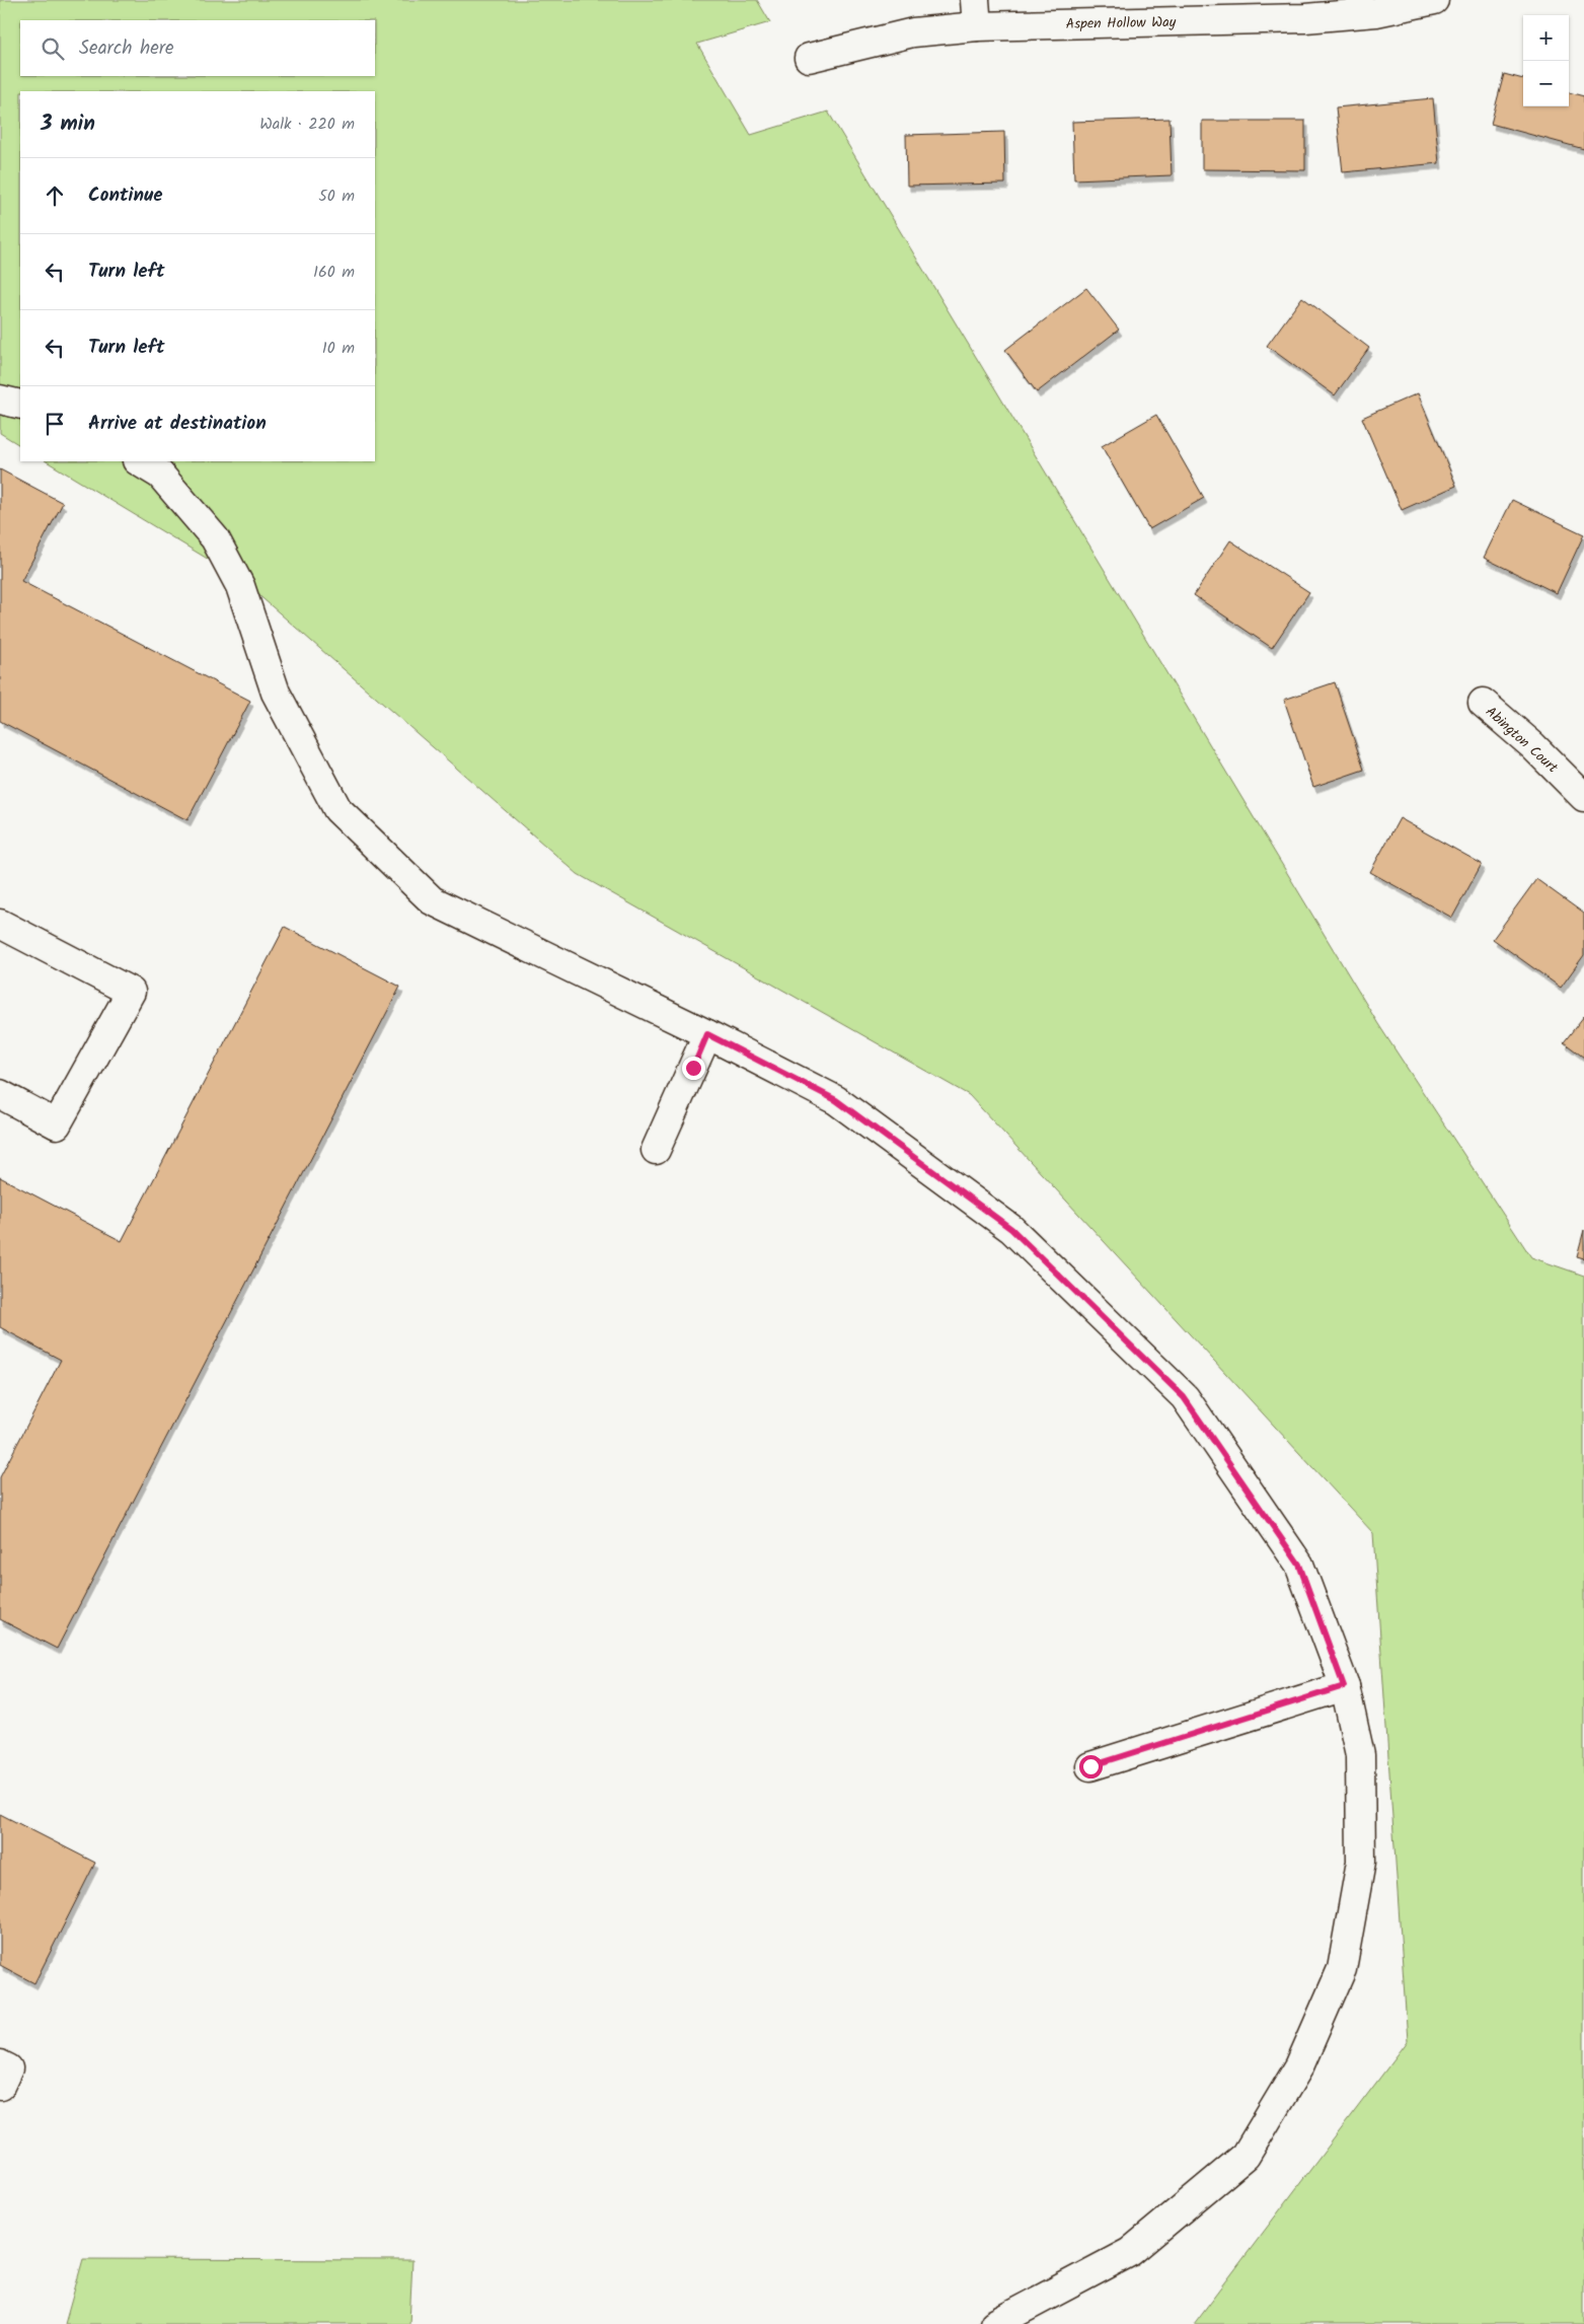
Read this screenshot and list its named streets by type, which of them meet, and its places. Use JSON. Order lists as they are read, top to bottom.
{
  "streets": {
    "street": ["Aspen Hollow Way", "Abington Court"]
  },
  "page": {
    "map_buttons": ["+", "−"],
    "search": "Search here",
    "heading": ["3 min", "Walk · 220 m"],
    "list": [
      ["Continue", "50 m"],
      ["Turn left", "160 m"],
      ["Turn left", "10 m"],
      "Arrive at destination"
    ]
  }
}
